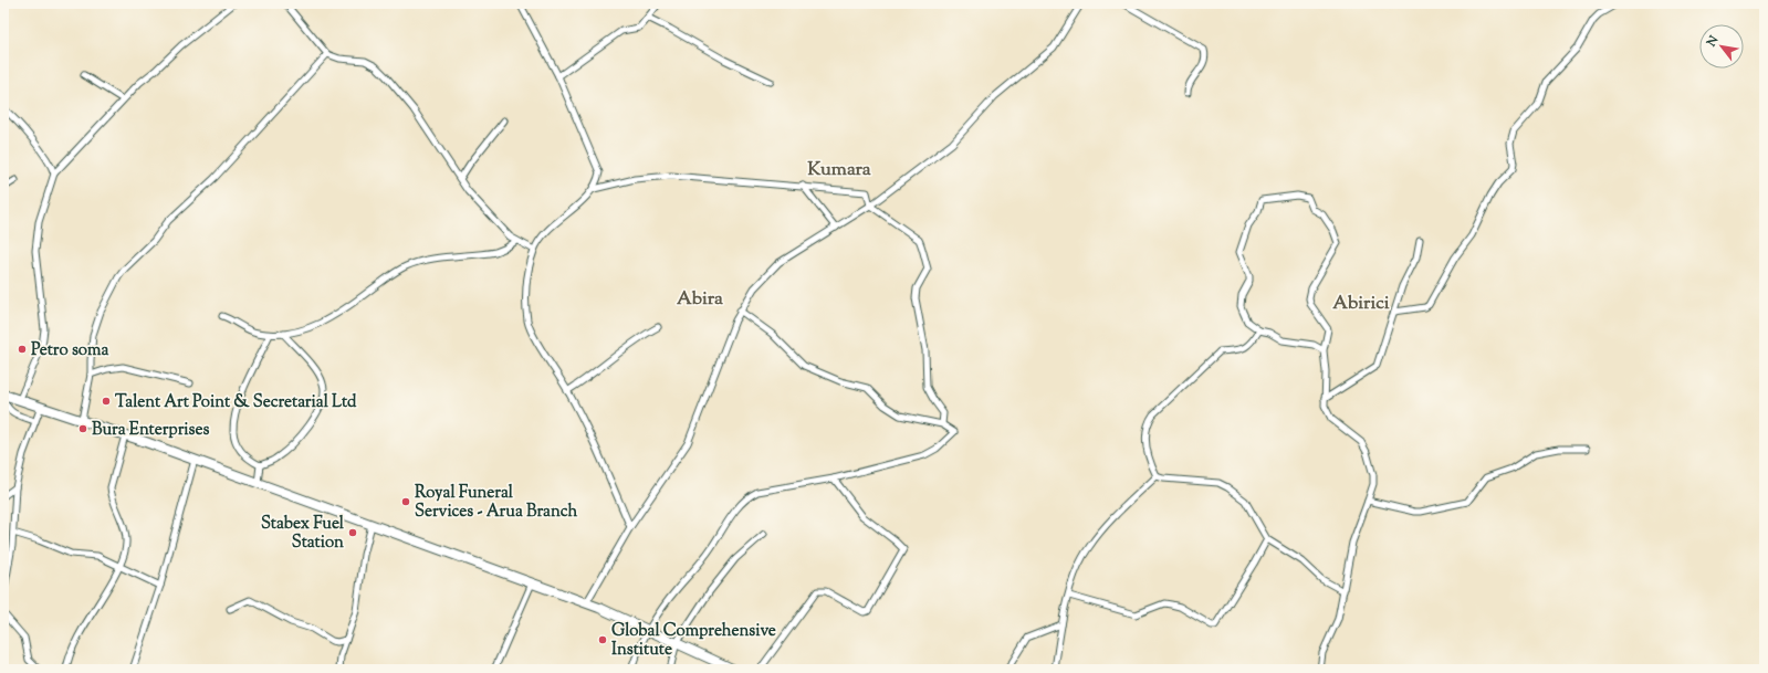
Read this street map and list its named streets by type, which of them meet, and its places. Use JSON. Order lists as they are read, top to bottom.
{
  "districts": ["Kumara", "Abira", "Abirici"],
  "places": [
    "Petro soma",
    "Talent Art Point & Secretarial Ltd",
    "Bura Enterprises",
    "Royal Funeral Services - Arua Branch",
    "Stabex Fuel Station",
    "Global Comprehensive Institute"
  ],
  "north": "top left"
}
